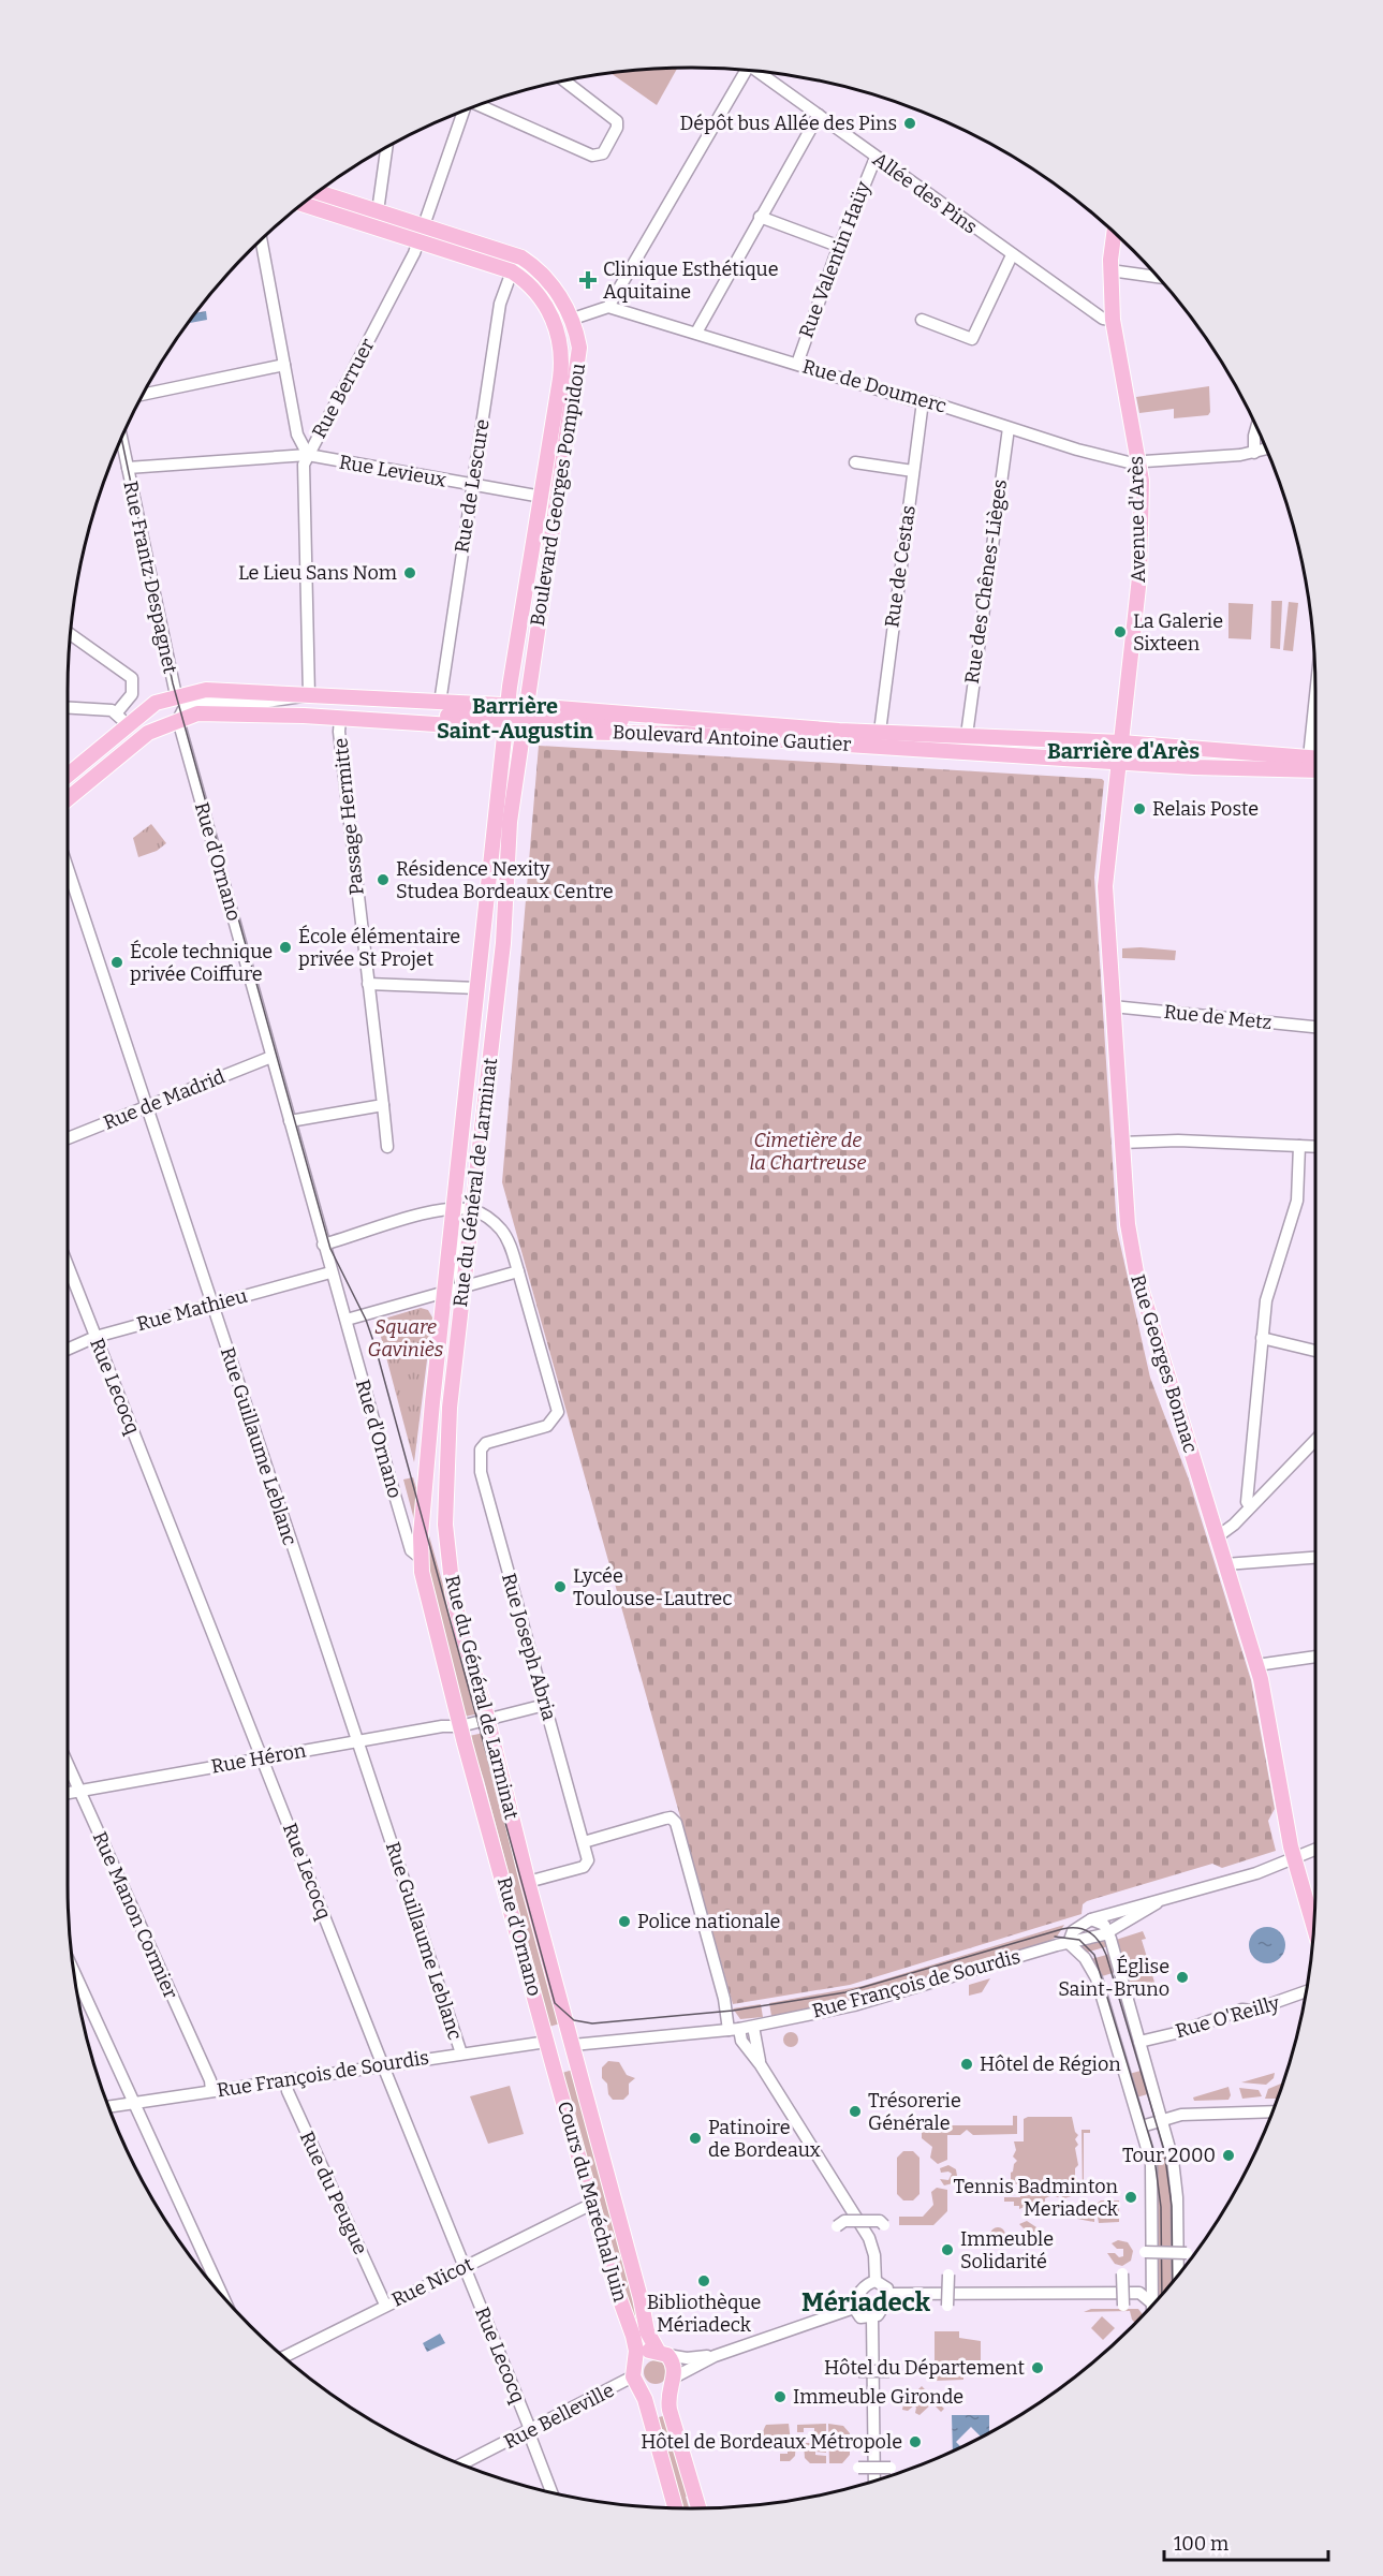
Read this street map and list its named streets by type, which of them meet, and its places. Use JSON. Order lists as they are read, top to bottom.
{
  "streets": {
    "main road": [
      "Boulevard Georges Pompidou",
      "Avenue d'Arès",
      "Boulevard Antoine Gautier",
      "Rue d'Ornano",
      "Rue du Général de Larminat",
      "Rue Georges Bonnac",
      "Cours du Maréchal Juin"
    ],
    "street": [
      "Allée des Pins",
      "Rue Valentin Haüy",
      "Rue de Doumerc",
      "Rue Berruer",
      "Rue Levieux",
      "Rue de Lescure",
      "Rue de Cestas",
      "Rue Frantz Despagnet",
      "Rue des Chênes-Lièges",
      "Passage Hermitte",
      "Rue de Metz",
      "Rue de Madrid",
      "Rue Mathieu",
      "Rue Lecocq",
      "Rue Guillaume Leblanc",
      "Rue Joseph Abria",
      "Rue Héron",
      "Rue Manon Cormier",
      "Rue François de Sourdis",
      "Rue O'Reilly",
      "Rue du Peugue",
      "Rue Nicot",
      "Rue Belleville"
    ]
  },
  "crossings": [
    ["Allée des Pins", "Rue Valentin Haüy"],
    ["Allée des Pins", "Avenue d'Arès"],
    ["Rue Valentin Haüy", "Rue de Doumerc"],
    ["Rue de Doumerc", "Avenue d'Arès"],
    ["Rue de Doumerc", "Rue de Cestas"],
    ["Rue de Doumerc", "Rue des Chênes-Lièges"],
    ["Rue Berruer", "Rue Levieux"],
    ["Rue Berruer", "Boulevard Georges Pompidou"],
    ["Rue Berruer", "Boulevard Antoine Gautier"],
    ["Rue Levieux", "Rue de Lescure"],
    ["Rue Levieux", "Boulevard Georges Pompidou"],
    ["Rue Levieux", "Rue Frantz Despagnet"],
    ["Rue de Lescure", "Boulevard Georges Pompidou"],
    ["Rue de Lescure", "Boulevard Antoine Gautier"],
    ["Boulevard Georges Pompidou", "Boulevard Antoine Gautier"],
    ["Boulevard Georges Pompidou", "Rue du Général de Larminat"],
    ["Avenue d'Arès", "Boulevard Antoine Gautier"],
    ["Avenue d'Arès", "Rue Georges Bonnac"],
    ["Rue de Cestas", "Boulevard Antoine Gautier"],
    ["Rue Frantz Despagnet", "Boulevard Antoine Gautier"],
    ["Rue des Chênes-Lièges", "Boulevard Antoine Gautier"],
    ["Boulevard Antoine Gautier", "Rue d'Ornano"],
    ["Boulevard Antoine Gautier", "Rue du Général de Larminat"],
    ["Boulevard Antoine Gautier", "Rue Georges Bonnac"],
    ["Rue d'Ornano", "Rue de Madrid"],
    ["Rue d'Ornano", "Rue du Général de Larminat"],
    ["Rue d'Ornano", "Rue Mathieu"],
    ["Rue d'Ornano", "Rue Héron"],
    ["Rue d'Ornano", "Rue François de Sourdis"],
    ["Rue d'Ornano", "Cours du Maréchal Juin"],
    ["Rue de Metz", "Rue Georges Bonnac"],
    ["Rue de Madrid", "Rue Guillaume Leblanc"],
    ["Rue du Général de Larminat", "Rue Héron"],
    ["Rue du Général de Larminat", "Rue François de Sourdis"],
    ["Rue du Général de Larminat", "Cours du Maréchal Juin"],
    ["Rue Mathieu", "Rue Lecocq"],
    ["Rue Mathieu", "Rue Guillaume Leblanc"],
    ["Rue Lecocq", "Rue Héron"],
    ["Rue Lecocq", "Rue François de Sourdis"],
    ["Rue Lecocq", "Rue Nicot"],
    ["Rue Lecocq", "Rue Belleville"],
    ["Rue Guillaume Leblanc", "Rue Héron"],
    ["Rue Guillaume Leblanc", "Rue François de Sourdis"],
    ["Rue Héron", "Rue Manon Cormier"],
    ["Rue Manon Cormier", "Rue François de Sourdis"],
    ["Rue François de Sourdis", "Rue du Peugue"],
    ["Rue François de Sourdis", "Cours du Maréchal Juin"],
    ["Rue du Peugue", "Rue Nicot"],
    ["Cours du Maréchal Juin", "Rue Nicot"],
    ["Cours du Maréchal Juin", "Rue Belleville"]
  ],
  "districts": ["Barrière Saint-Augustin", "Barrière d'Arès", "Mériadeck"],
  "parks": ["Cimetière de la Chartreuse", "Square Gaviniès"],
  "places": {
    "other": [
      "Dépôt bus Allée des Pins",
      "Le Lieu Sans Nom",
      "La Galerie Sixteen",
      "Relais Poste",
      "Résidence Nexity Studea Bordeaux Centre",
      "École élémentaire privée St Projet",
      "École technique privée Coiffure",
      "Lycée Toulouse-Lautrec",
      "Police nationale",
      "Église Saint-Bruno",
      "Hôtel de Région",
      "Trésorerie Générale",
      "Patinoire de Bordeaux",
      "Tour 2000",
      "Tennis Badminton Meriadeck",
      "Immeuble Solidarité",
      "Bibliothèque Mériadeck",
      "Hôtel du Département",
      "Immeuble Gironde",
      "Hôtel de Bordeaux Métropole"
    ],
    "health": ["Clinique Esthétique Aquitaine"]
  },
  "scale_bar": "100 m"
}
